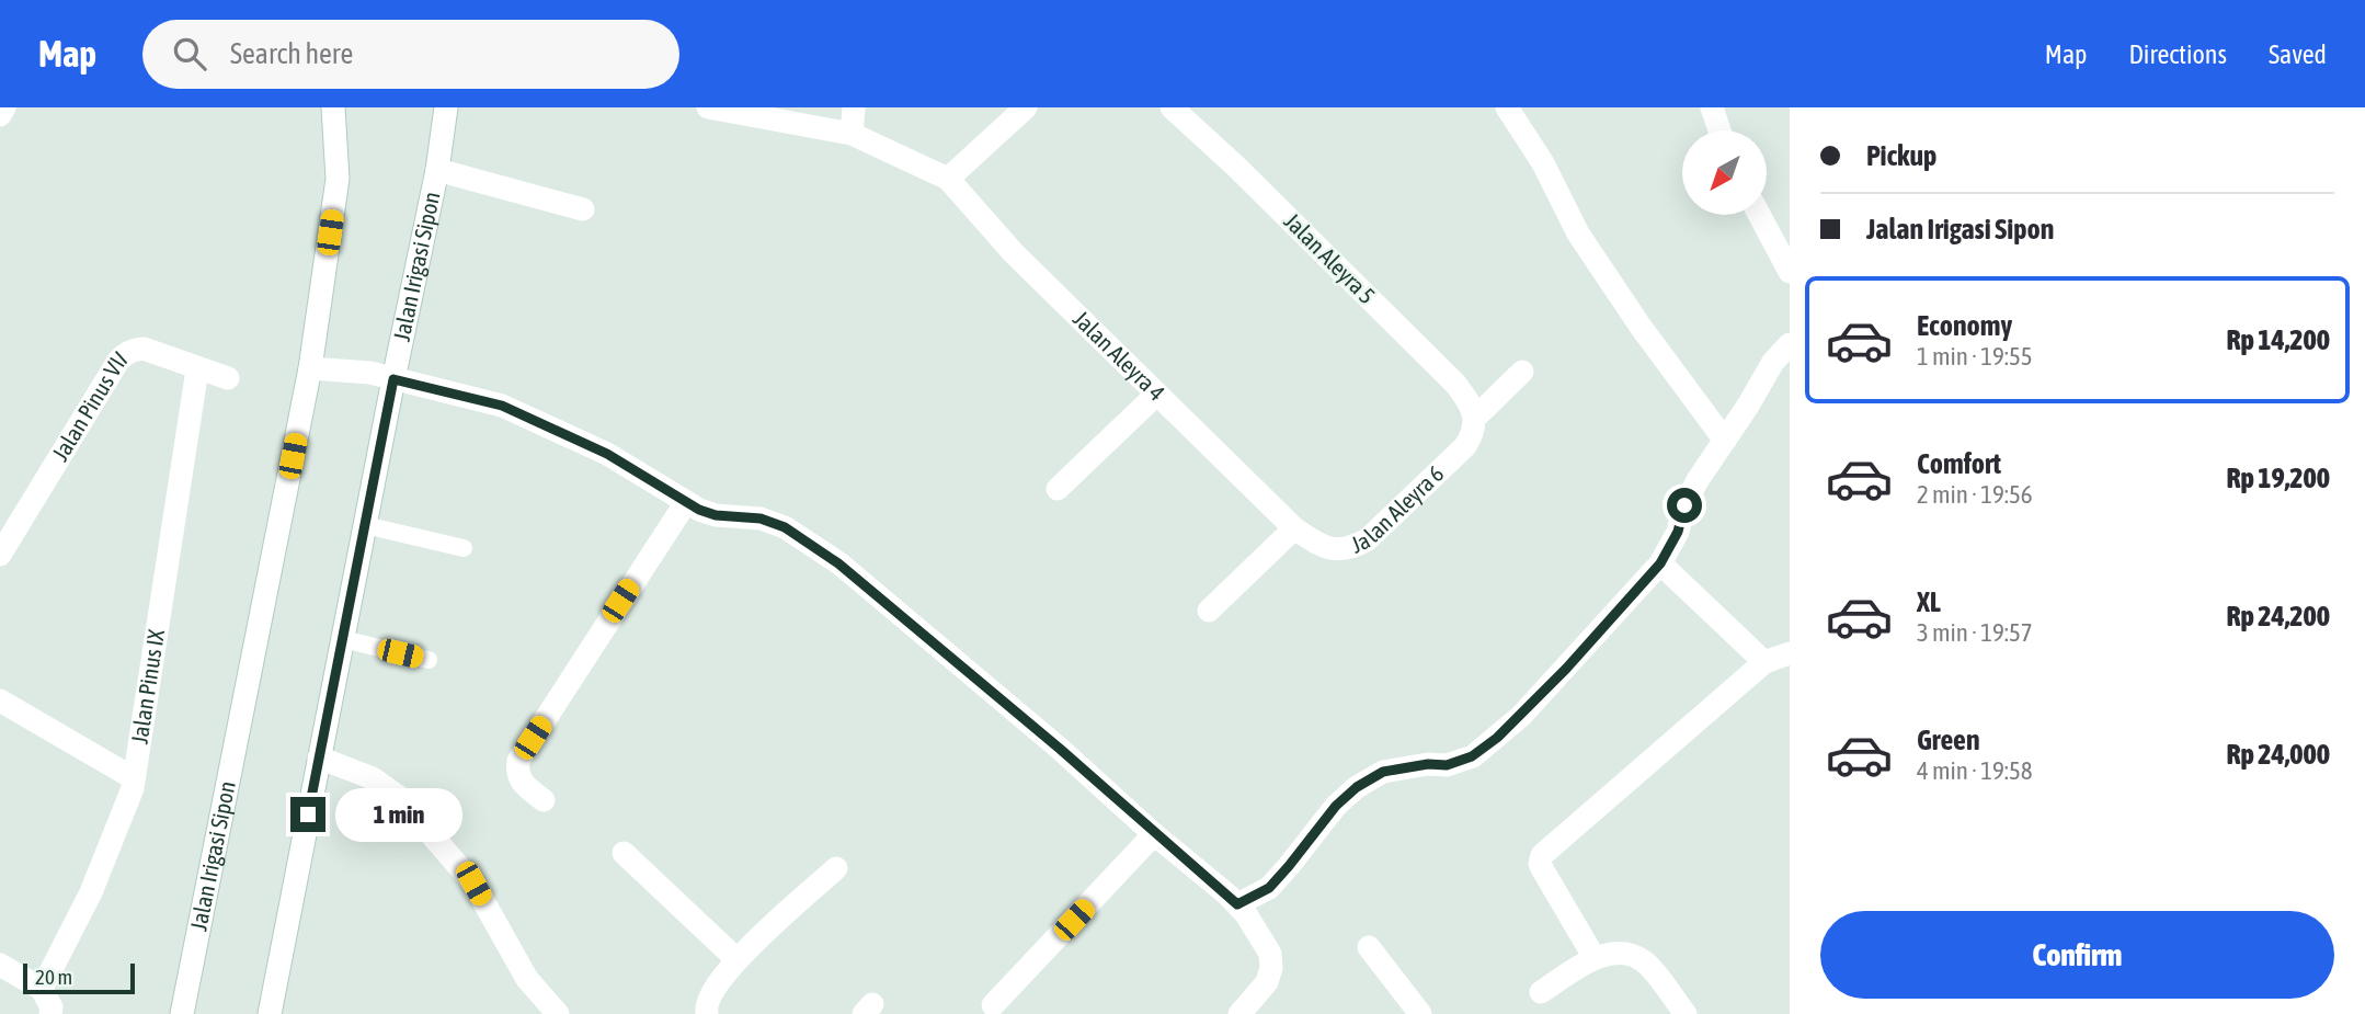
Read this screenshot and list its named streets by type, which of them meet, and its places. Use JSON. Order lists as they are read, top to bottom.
{
  "streets": {
    "street": [
      "Jalan Aleyra 5",
      "Jalan Irigasi Sipon",
      "Jalan Aleyra 4",
      "Jalan Pinus VII",
      "Jalan Aleyra 6",
      "Jalan Pinus IX"
    ]
  },
  "crossings": [
    ["Jalan Aleyra 5", "Jalan Aleyra 6"],
    ["Jalan Aleyra 4", "Jalan Aleyra 6"],
    ["Jalan Pinus VII", "Jalan Pinus IX"]
  ],
  "scale_bar": "20 m",
  "north": "bottom left",
  "page": {
    "header": "Map",
    "search": "Search here",
    "nav": ["Map", "Directions", "Saved"],
    "banner": ["Pickup", "Jalan Irigasi Sipon"],
    "list": [
      {
        "name": "Economy",
        "note": "1 min · 19:55",
        "value": "Rp 14,200"
      },
      {
        "name": "Comfort",
        "note": "2 min · 19:56",
        "value": "Rp 19,200"
      },
      {
        "name": "XL",
        "note": "3 min · 19:57",
        "value": "Rp 24,200"
      },
      {
        "name": "Green",
        "note": "4 min · 19:58",
        "value": "Rp 24,000"
      }
    ],
    "bubble": "1 min",
    "buttons": "Confirm",
    "scale": "20 m"
  }
}
